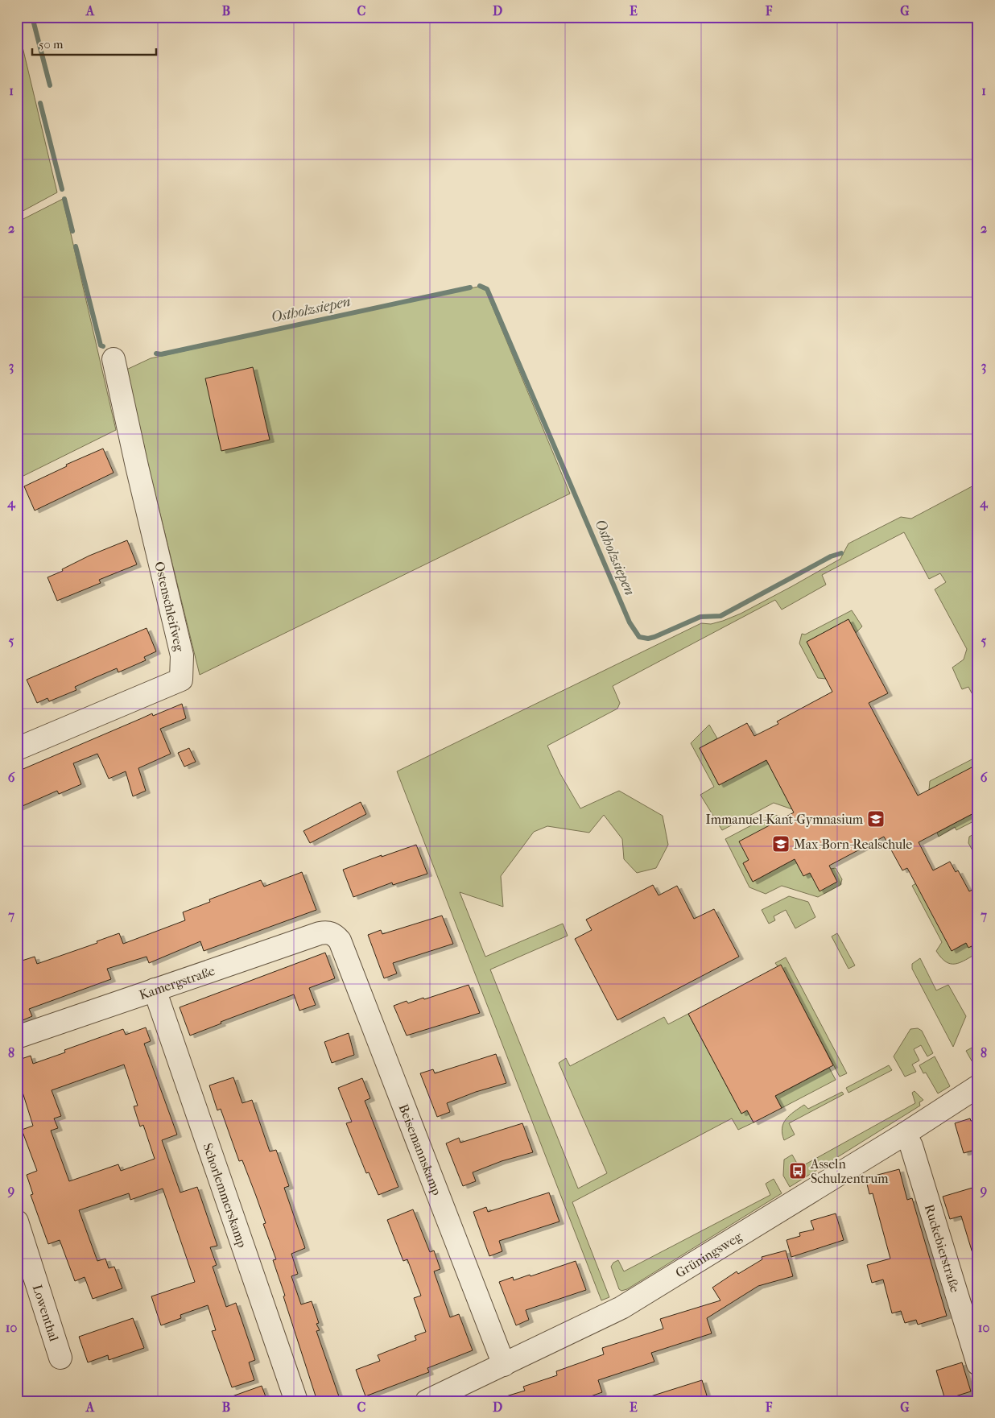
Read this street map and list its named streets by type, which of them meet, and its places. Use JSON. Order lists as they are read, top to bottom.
{
  "streets": {
    "street": [
      "Ostenschleifweg",
      "Kamergstraße",
      "Beisemannskamp",
      "Schorlemmerskamp",
      "Ruckebierstraße",
      "Grüningsweg",
      "Lowenthal"
    ]
  },
  "crossings": [
    ["Kamergstraße", "Beisemannskamp"],
    ["Kamergstraße", "Schorlemmerskamp"],
    ["Beisemannskamp", "Grüningsweg"],
    ["Ruckebierstraße", "Grüningsweg"]
  ],
  "water": ["Ostholzsiepen"],
  "places": {
    "school or university": ["Immanuel-Kant-Gymnasium", "Max-Born-Realschule"],
    "bus stop": ["Asseln Schulzentrum"]
  },
  "scale_bar": "50 m",
  "grid": {
    "columns": [
      "A",
      "B",
      "C",
      "D",
      "E",
      "F",
      "G"
    ],
    "rows": [
      "1",
      "2",
      "3",
      "4",
      "5",
      "6",
      "7",
      "8",
      "9",
      "10"
    ]
  }
}
